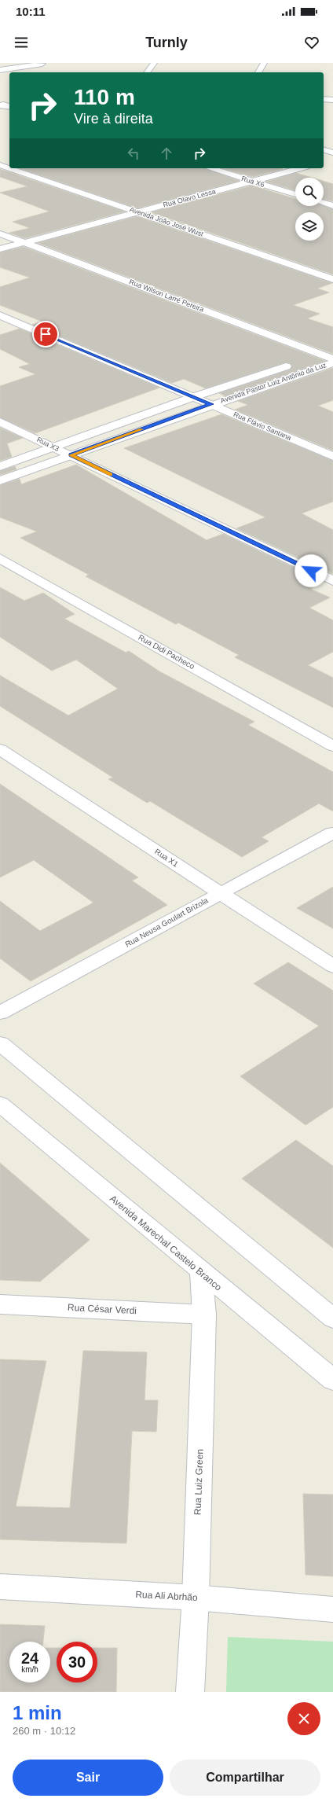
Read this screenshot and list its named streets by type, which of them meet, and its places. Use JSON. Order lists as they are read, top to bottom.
{
  "streets": {
    "street": [
      "Rua X6",
      "Rua Olavo Lessa",
      "Avenida João José Wust",
      "Rua Wilson Larré Pereira",
      "Avenida Pastor Luiz Antônio da Luz",
      "Rua Flávio Santana",
      "Rua X3",
      "Rua Didi Pacheco",
      "Rua X1",
      "Rua Neusa Goulart Brizola",
      "Avenida Marechal Castelo Branco",
      "Rua César Verdi",
      "Rua Luiz Green",
      "Rua Ali Abrhão"
    ]
  },
  "crossings": [
    ["Rua X6", "Rua Olavo Lessa"],
    ["Rua Olavo Lessa", "Avenida João José Wust"],
    ["Rua Olavo Lessa", "Rua Wilson Larré Pereira"],
    ["Rua Wilson Larré Pereira", "Avenida Pastor Luiz Antônio da Luz"],
    ["Avenida Pastor Luiz Antônio da Luz", "Rua Flávio Santana"],
    ["Avenida Pastor Luiz Antônio da Luz", "Rua X3"],
    ["Rua X1", "Rua Neusa Goulart Brizola"],
    ["Avenida Marechal Castelo Branco", "Rua Luiz Green"],
    ["Rua César Verdi", "Rua Luiz Green"],
    ["Rua Luiz Green", "Rua Ali Abrhão"]
  ],
  "page": {
    "status": "10:11",
    "header": "Turnly",
    "turn": ["110 m", "Vire à direita"],
    "speed": "24 km/h",
    "limit": "30",
    "heading": ["1 min", "260 m · 10:12"],
    "buttons": ["Sair", "Compartilhar"]
  }
}
